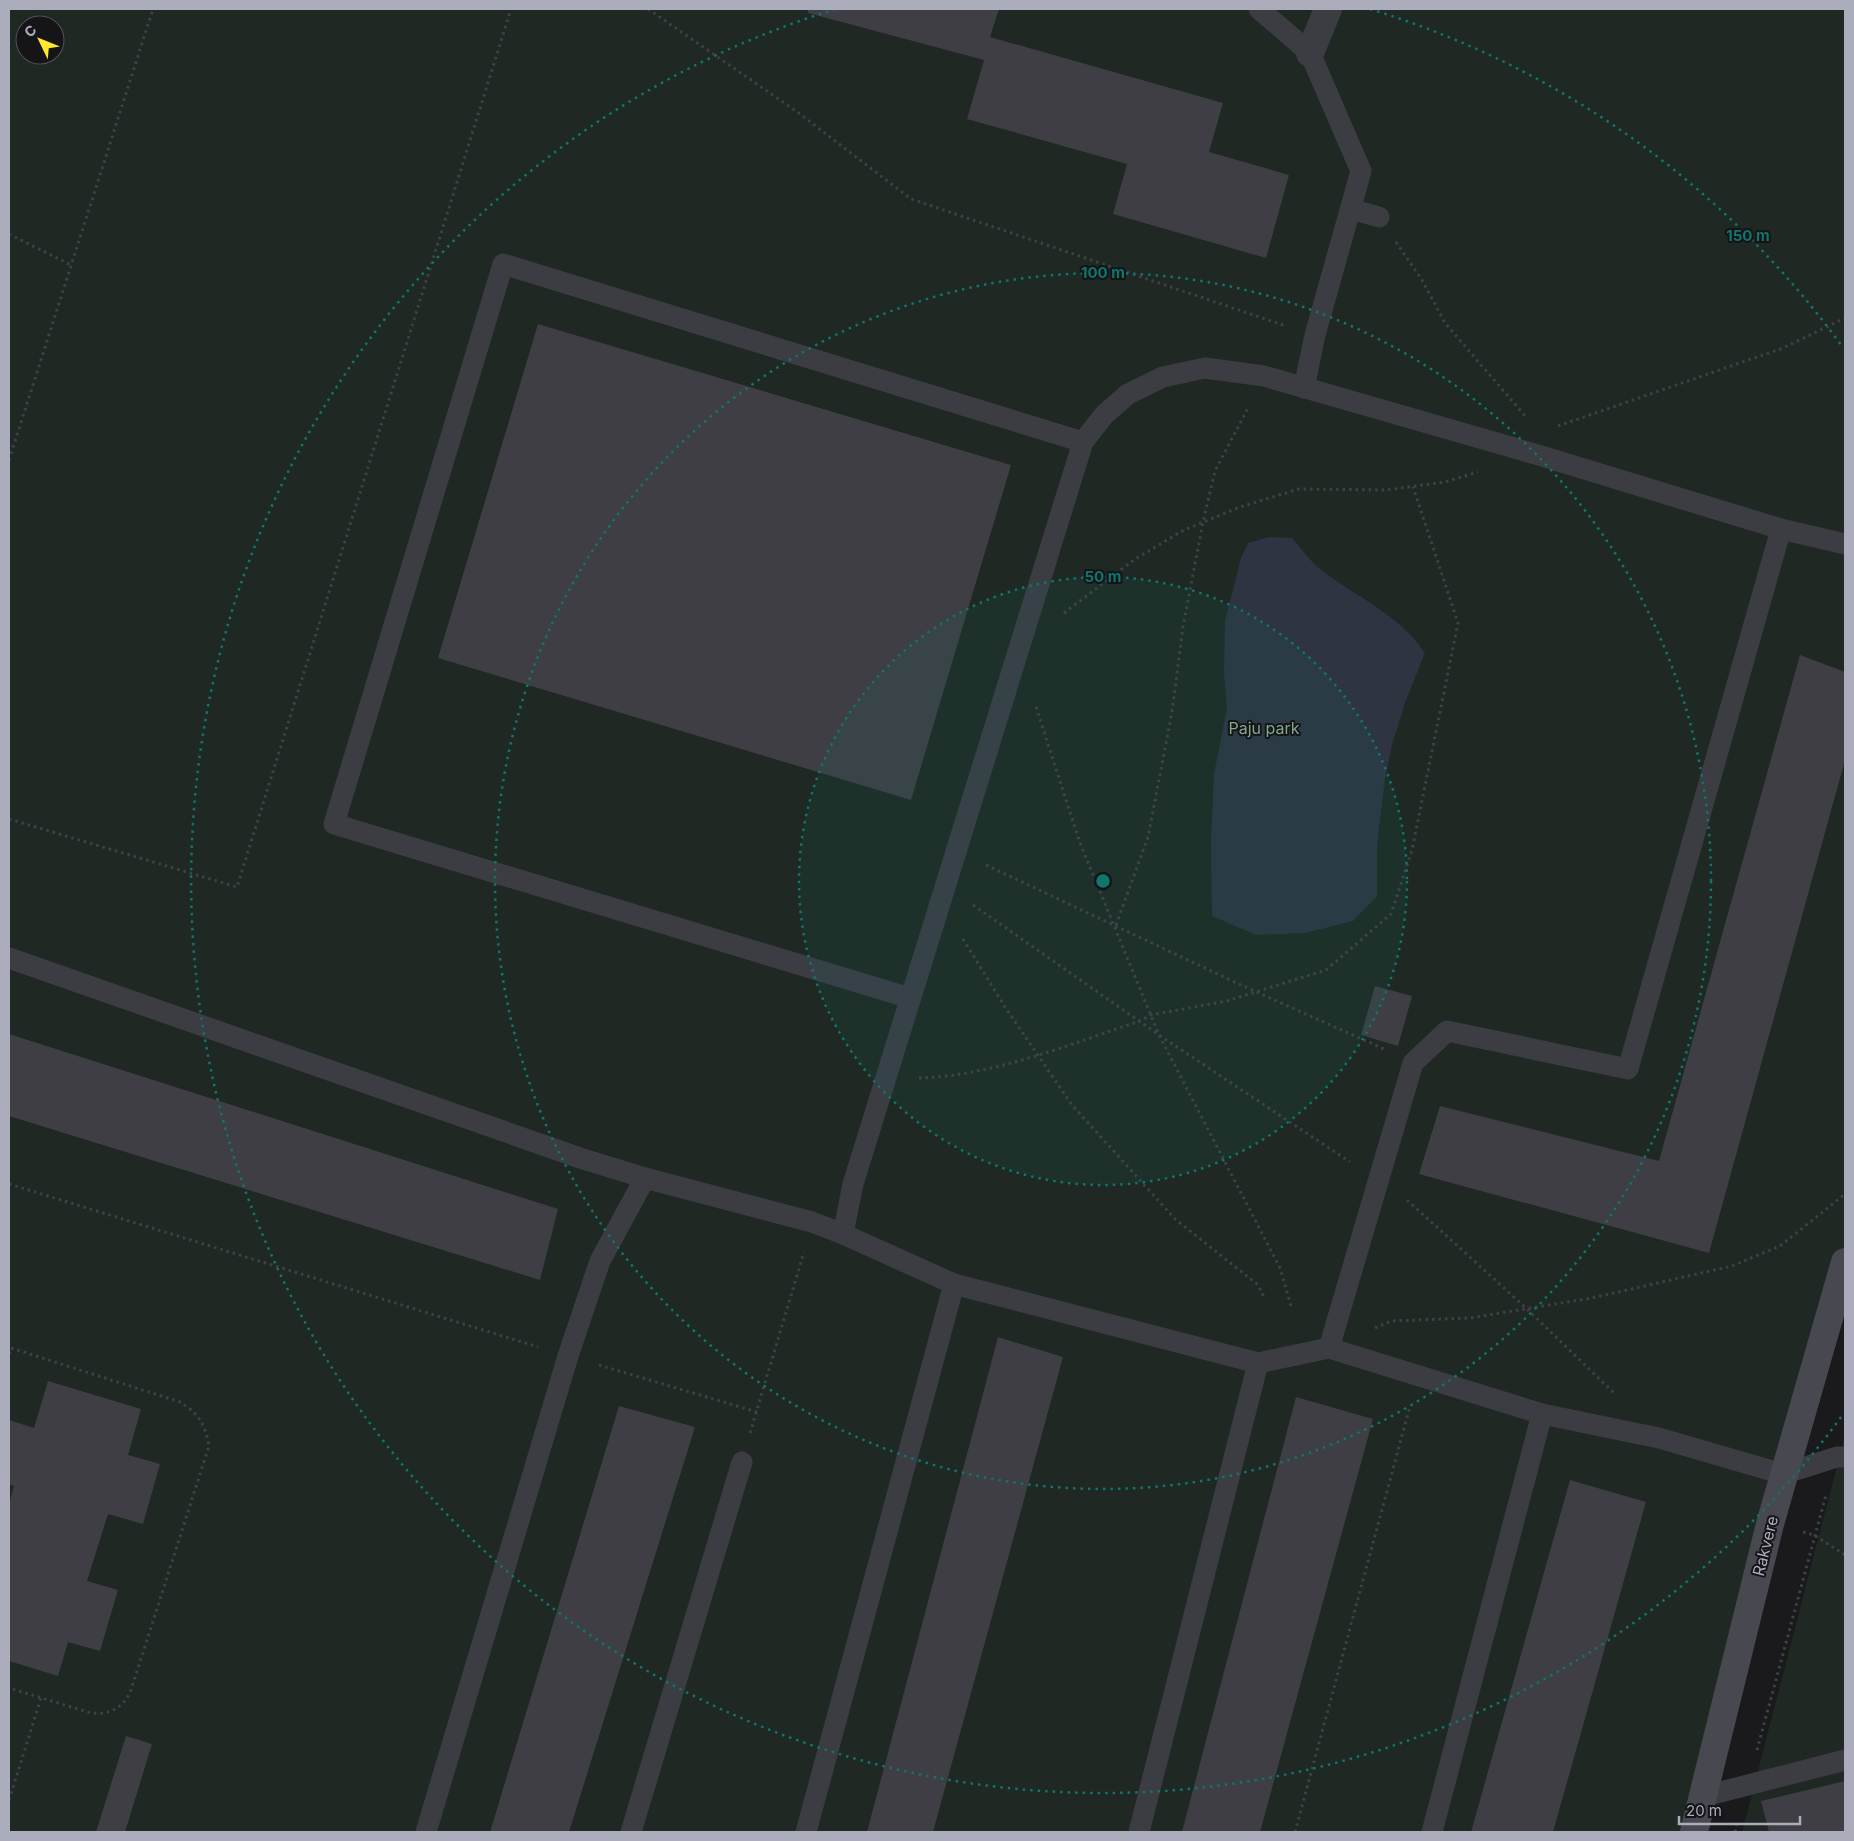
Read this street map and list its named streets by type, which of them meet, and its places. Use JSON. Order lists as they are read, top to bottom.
{
  "streets": {
    "street": ["Rakvere"]
  },
  "parks": ["Paju park"],
  "scale_bar": "20 m",
  "north": "top left",
  "rings": ["150 m", "100 m", "50 m"]
}
